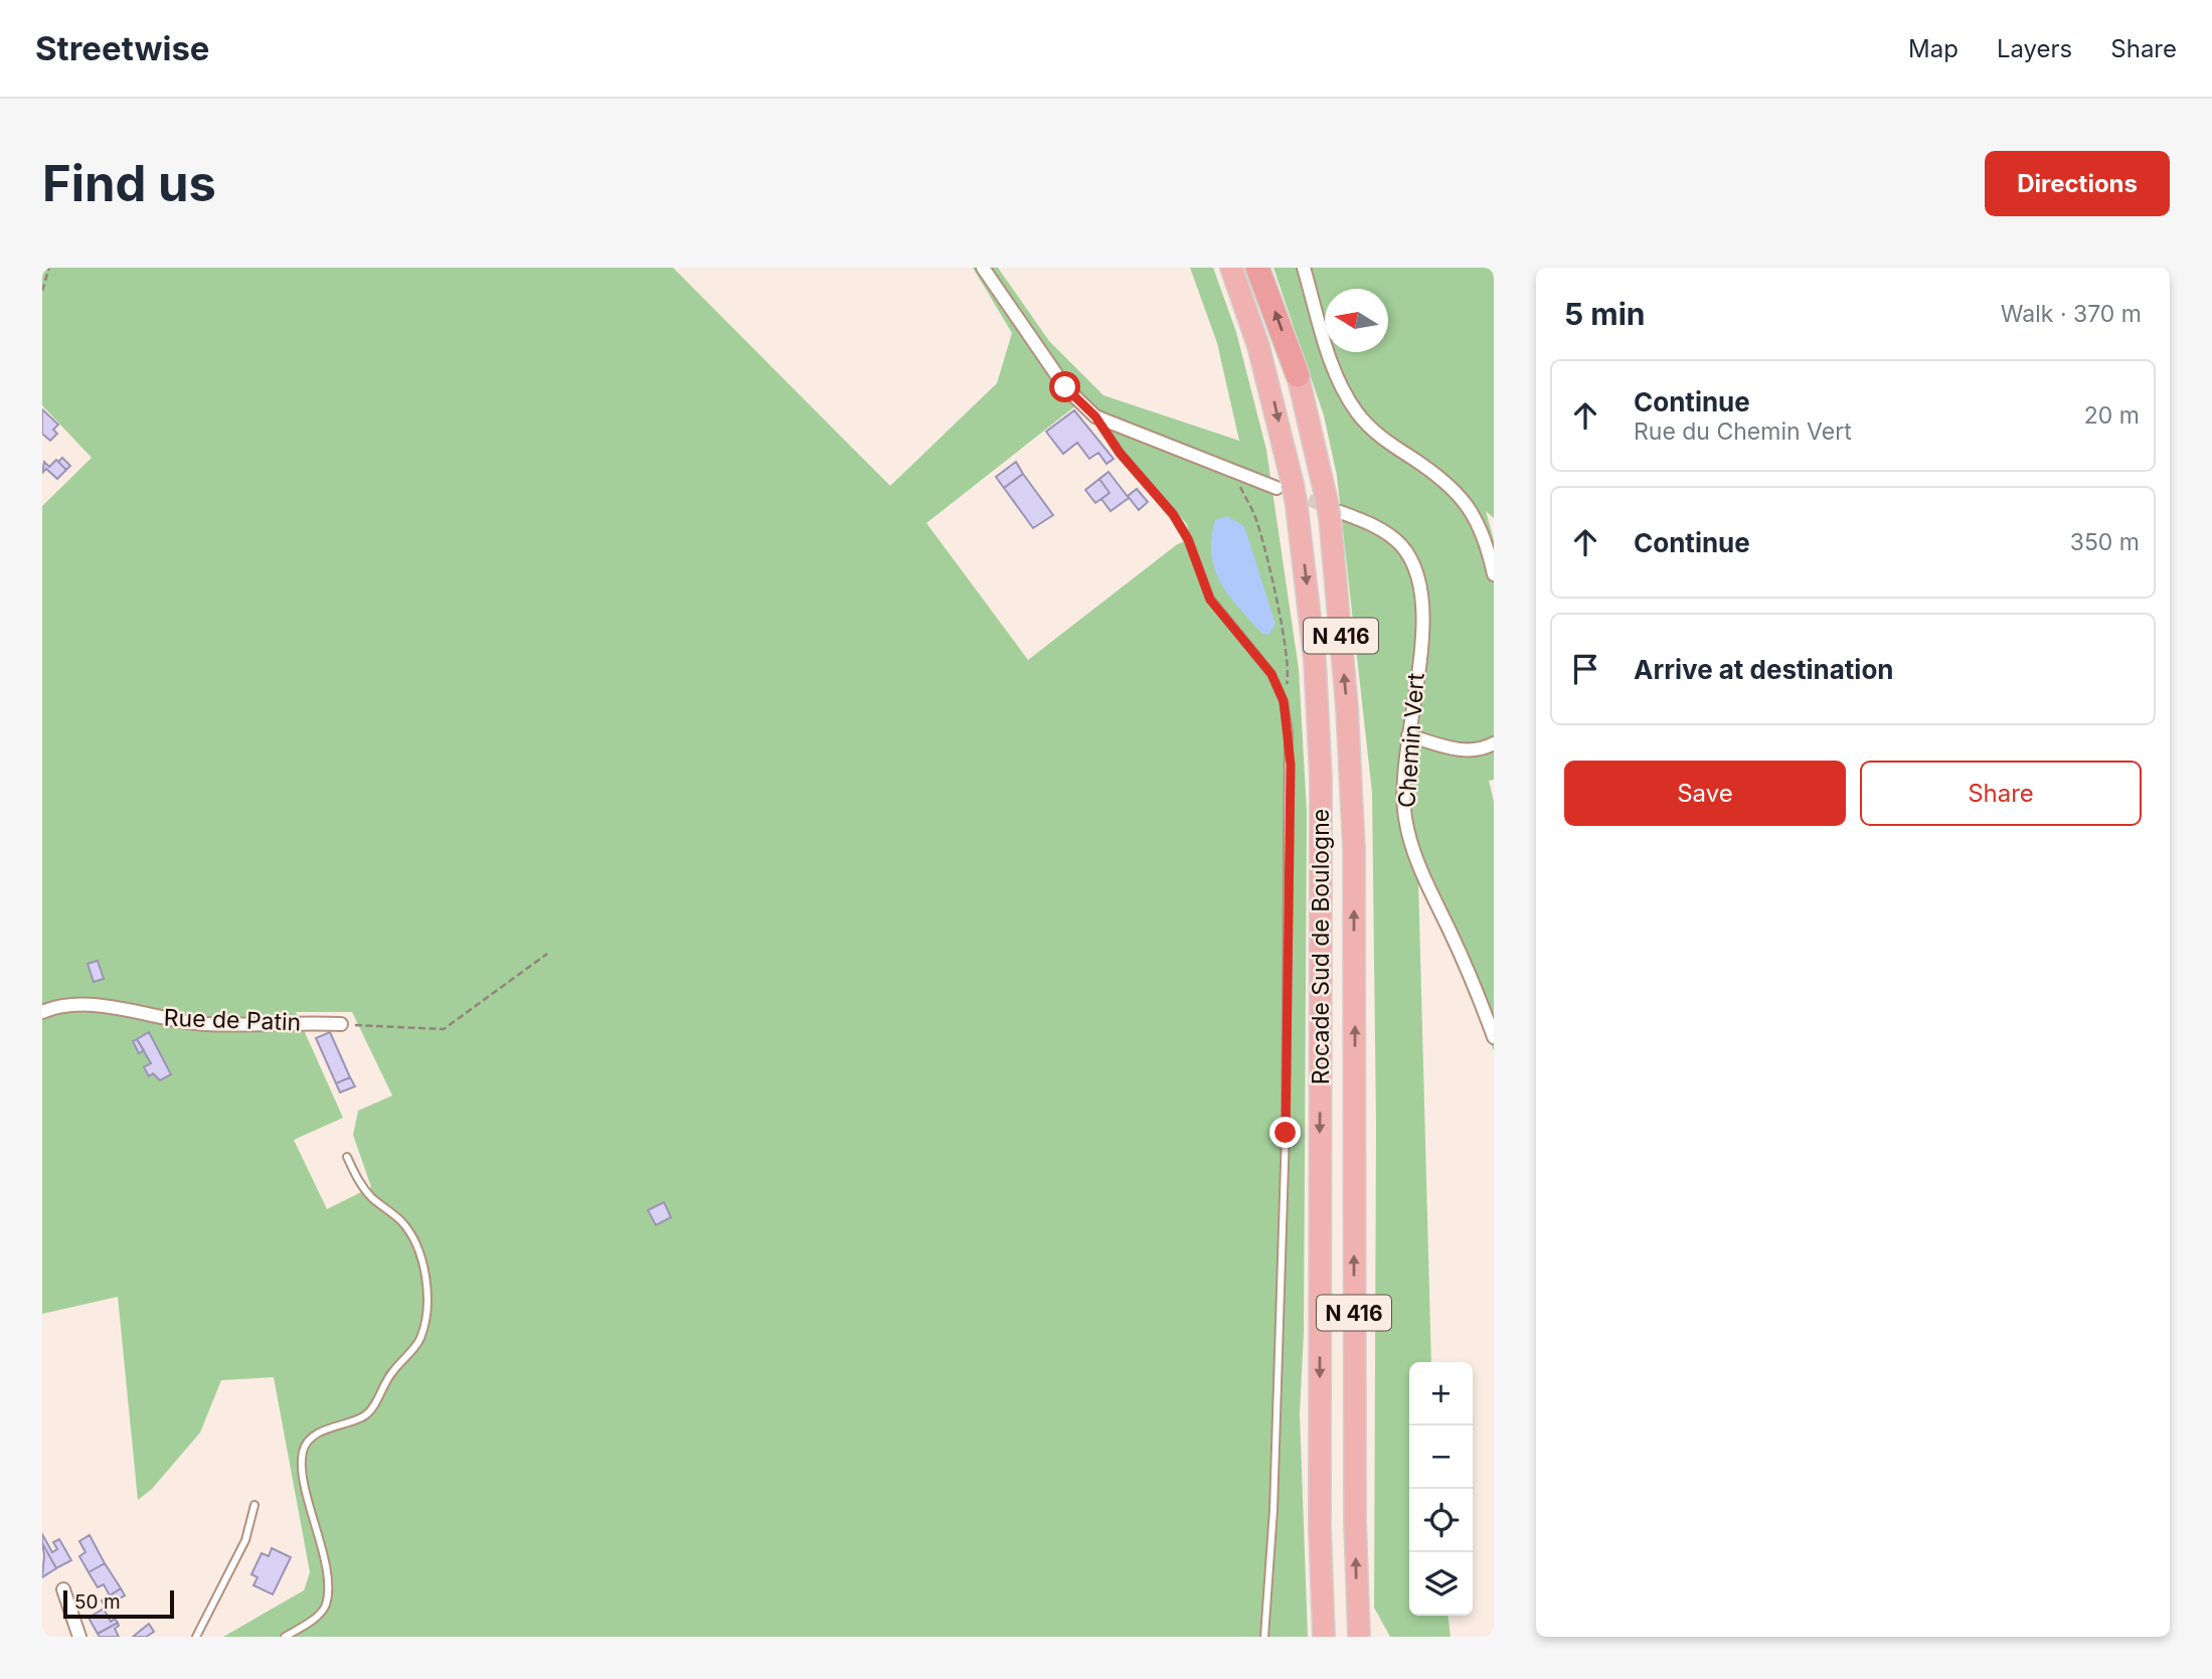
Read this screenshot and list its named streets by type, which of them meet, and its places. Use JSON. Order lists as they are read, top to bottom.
{
  "streets": {
    "highway": ["N 416", "Rocade Sud de Boulogne"],
    "street": ["Chemin Vert", "Rue de Patin"]
  },
  "crossings": [
    ["Chemin Vert", "Rocade Sud de Boulogne"]
  ],
  "scale_bar": "50 m",
  "north": "left",
  "page": {
    "header": "Streetwise",
    "nav": ["Map", "Layers", "Share"],
    "buttons": [
      "Directions",
      ["Save", "Share"]
    ],
    "title": "Find us",
    "heading": ["5 min", "Walk · 370 m"],
    "list": [
      ["Continue", "Rue du Chemin Vert", "20 m"],
      ["Continue", "350 m"],
      "Arrive at destination"
    ],
    "map_buttons": ["+", "−"],
    "scale": "50 m"
  }
}
